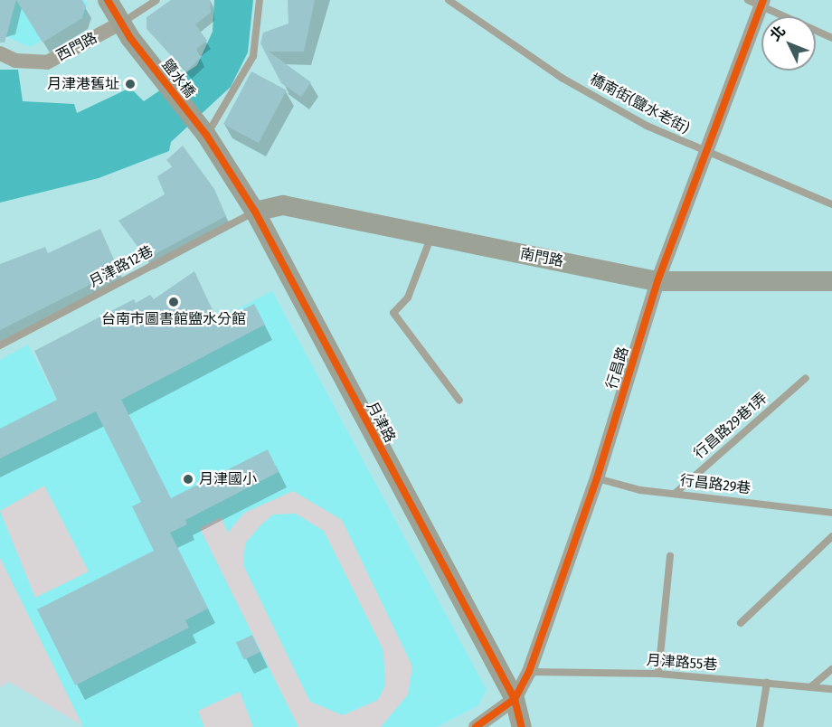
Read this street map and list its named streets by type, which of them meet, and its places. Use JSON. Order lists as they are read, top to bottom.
{
  "streets": {
    "street": [
      "西門路",
      "鹽水橋",
      "南門路",
      "行昌路",
      "月津路"
    ],
    "lane": [
      "橋南街(鹽水老街)",
      "月津路12巷",
      "行昌路29巷1弄",
      "行昌路29巷",
      "月津路55巷"
    ]
  },
  "crossings": [
    ["西門路", "鹽水橋"],
    ["鹽水橋", "月津路"],
    ["橋南街(鹽水老街)", "行昌路"],
    ["南門路", "月津路12巷"],
    ["南門路", "行昌路"],
    ["南門路", "月津路"],
    ["月津路12巷", "月津路"],
    ["行昌路", "月津路"],
    ["行昌路", "行昌路29巷"],
    ["行昌路", "月津路55巷"],
    ["行昌路29巷1弄", "行昌路29巷"]
  ],
  "places": ["月津港舊址", "台南市圖書館鹽水分館", "月津國小"],
  "north": "top left"
}
